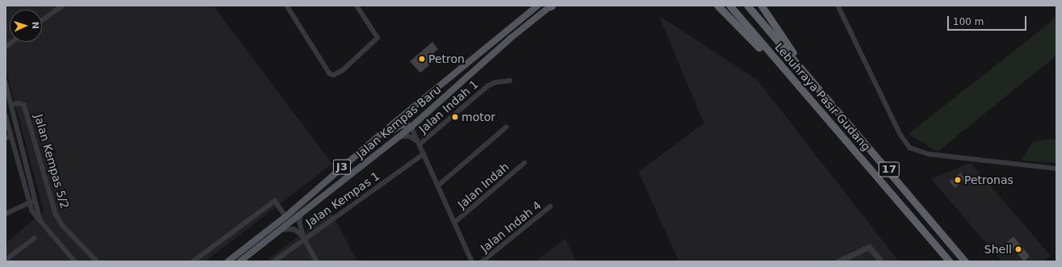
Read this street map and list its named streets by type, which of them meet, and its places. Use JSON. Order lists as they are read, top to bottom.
{
  "streets": {
    "highway": ["Lebuhraya Pasir Gudang", "17"],
    "main road": ["Jalan Kempas Baru", "J3"],
    "street": [
      "Jalan Indah 1",
      "Jalan Kempas 5/2",
      "Jalan Indah",
      "Jalan Kempas 1",
      "Jalan Indah 4"
    ]
  },
  "crossings": [
    ["Jalan Indah 1", "Jalan Indah"],
    ["Jalan Kempas Baru", "Jalan Indah"],
    ["Jalan Indah", "Jalan Kempas 1"]
  ],
  "places": [
    "Petron",
    "motor",
    "Petronas",
    "Shell"
  ],
  "scale_bar": "100 m",
  "north": "right"
}
